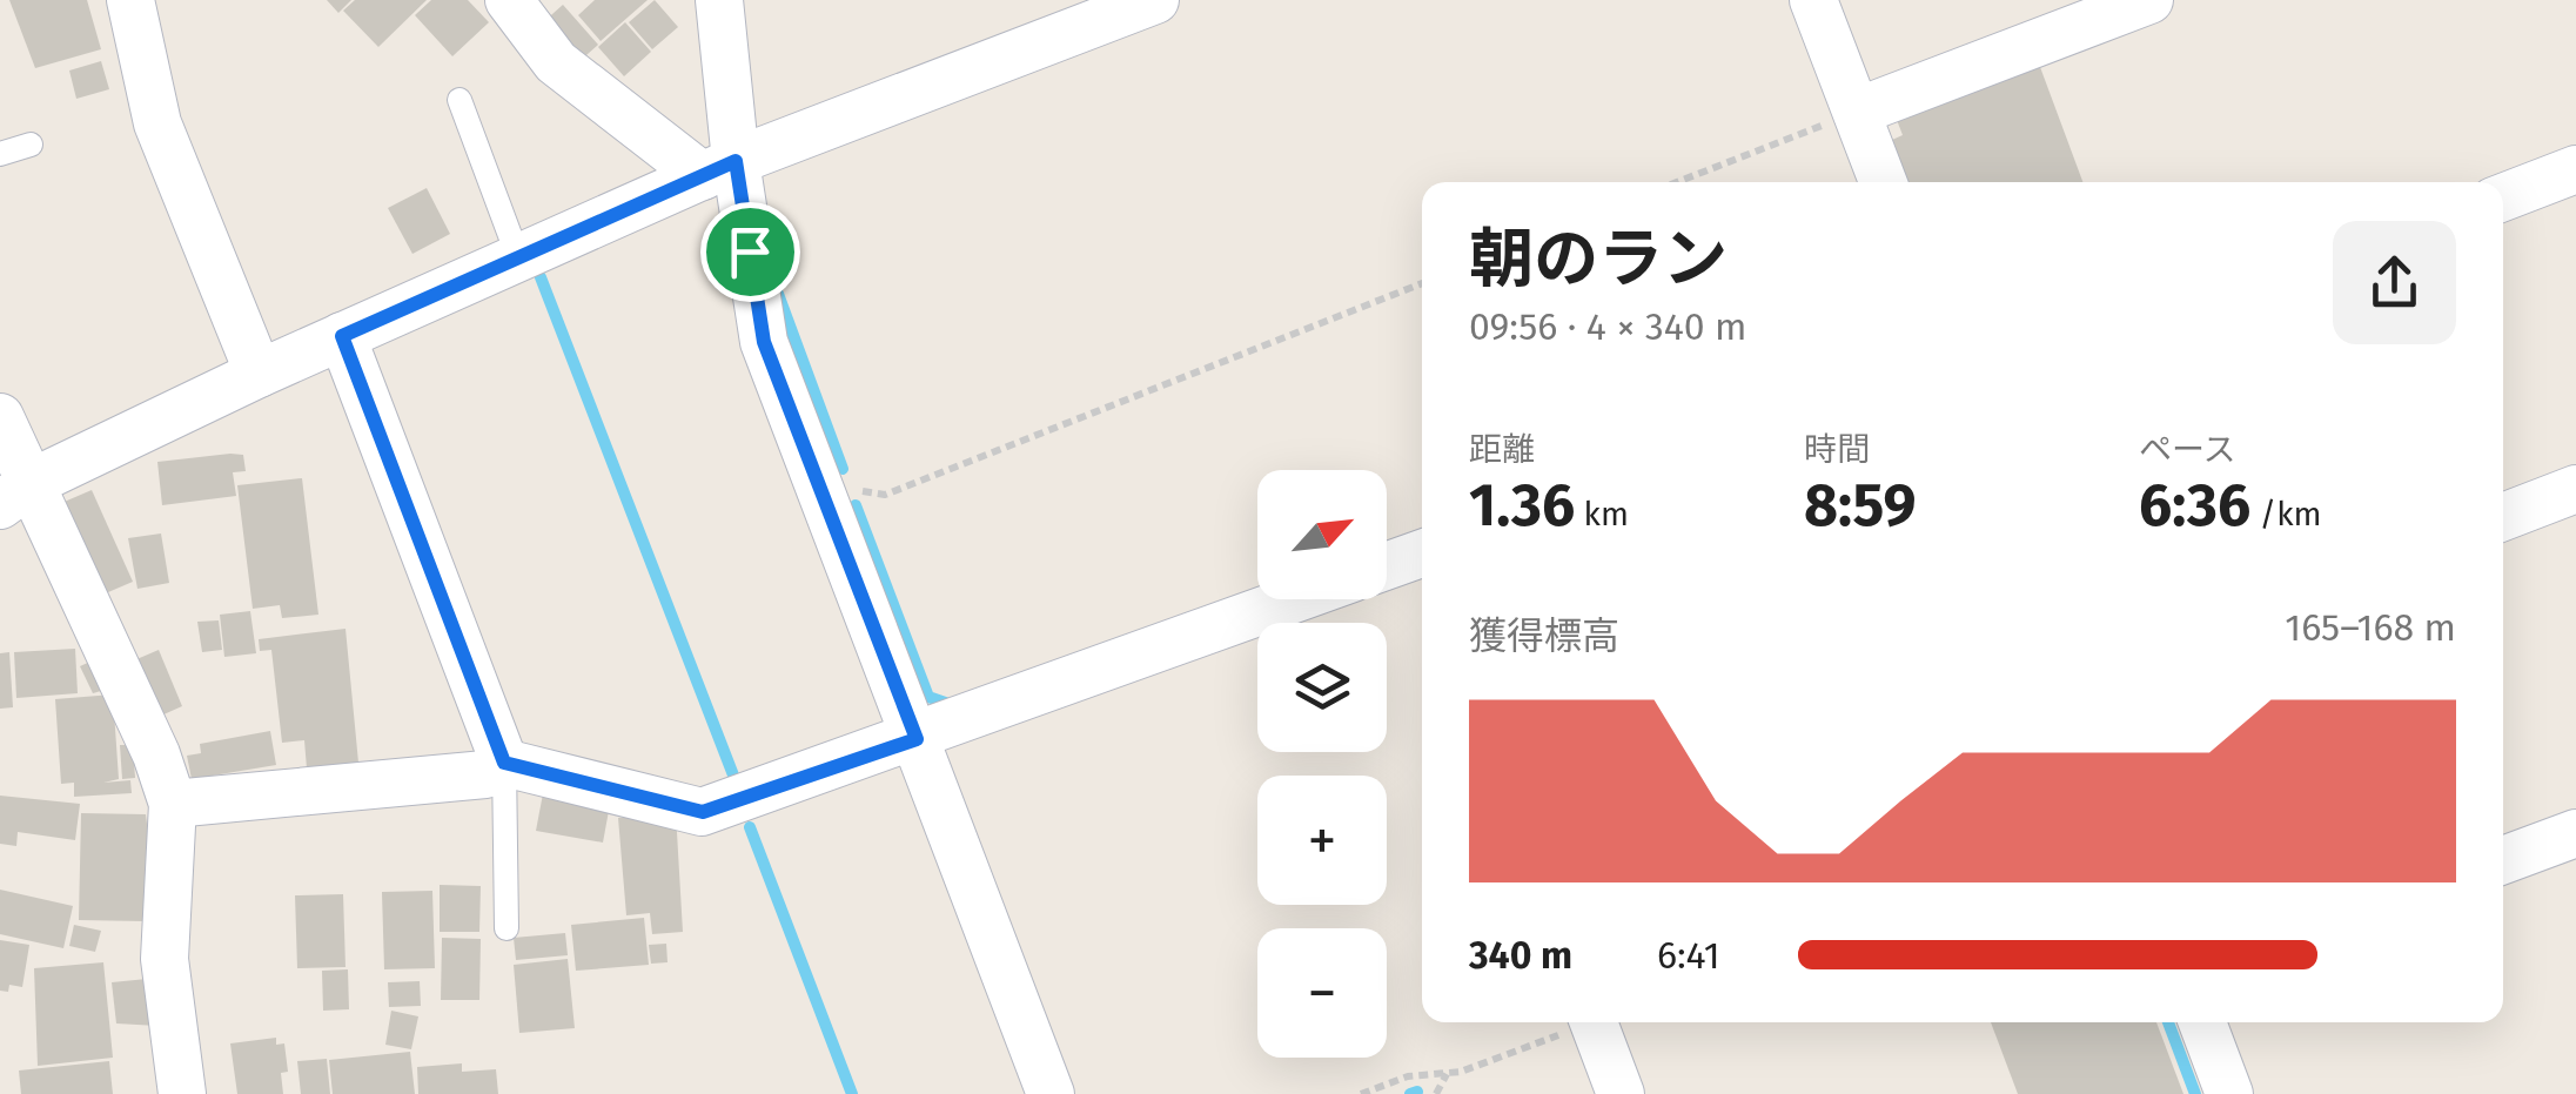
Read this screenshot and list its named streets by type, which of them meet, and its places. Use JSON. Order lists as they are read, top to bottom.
{
  "north": "top right",
  "page": {
    "heading": ["朝のラン", "09:56 · 4 × 340 m"],
    "stats": [
      ["距離", "1.36 km"],
      ["時間", "8:59"],
      ["ペース", "6:36 /km"]
    ],
    "map_buttons": ["+", "−"],
    "chart": ["獲得標高", "165–168 m"],
    "list": [
      {
        "name": "340 m",
        "note": "6:41"
      }
    ]
  }
}
